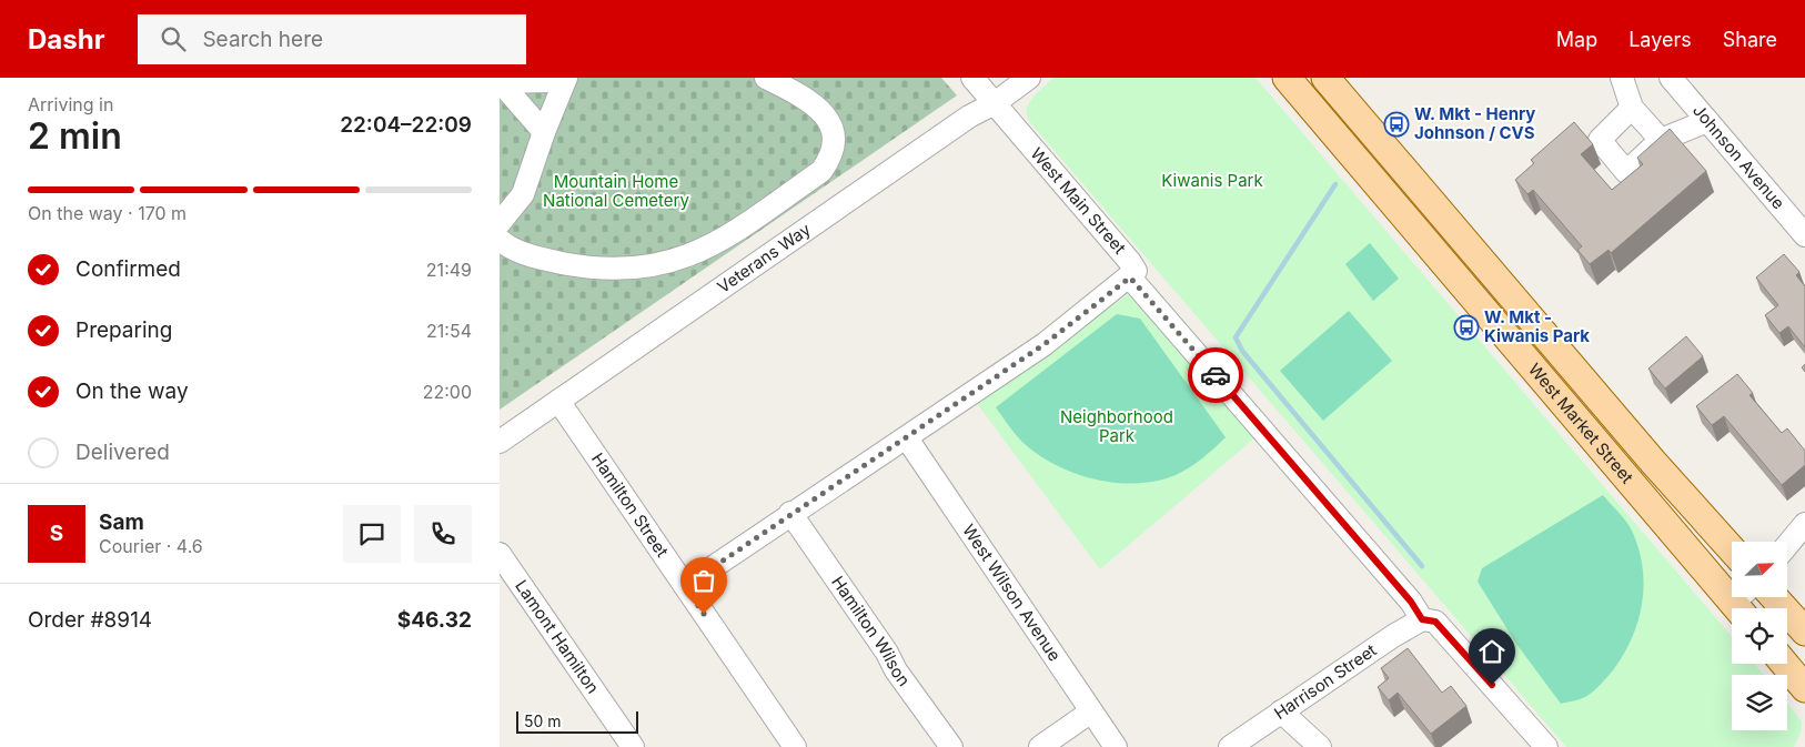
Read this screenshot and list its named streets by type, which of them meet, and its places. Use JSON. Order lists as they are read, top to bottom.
{
  "streets": {
    "main road": ["West Market Street"],
    "street": [
      "Johnson Avenue",
      "West Main Street",
      "Veterans Way",
      "Hamilton Street",
      "West Wilson Avenue",
      "Hamilton Wilson",
      "Lamont Hamilton",
      "Harrison Street"
    ]
  },
  "crossings": [
    ["West Main Street", "Veterans Way"],
    ["West Main Street", "Harrison Street"],
    ["Veterans Way", "Hamilton Street"]
  ],
  "parks": ["Kiwanis Park", "Mountain Home National Cemetery", "Neighborhood Park"],
  "places": {
    "bus stop": ["W. Mkt - Henry Johnson / CVS", "W. Mkt - Kiwanis Park"]
  },
  "scale_bar": "50 m",
  "north": "top right",
  "page": {
    "header": "Dashr",
    "search": "Search here",
    "nav": ["Map", "Layers", "Share"],
    "heading": ["2 min", "Arriving in", "22:04–22:09"],
    "panel": [
      "Sam",
      "Courier · 4.6",
      "Order #8914",
      "$46.32"
    ],
    "bar": "On the way · 170 m",
    "list": [
      ["Confirmed", "21:49"],
      ["Preparing", "21:54"],
      ["On the way", "22:00"],
      "Delivered"
    ],
    "round": "S",
    "scale": "50 m"
  }
}
